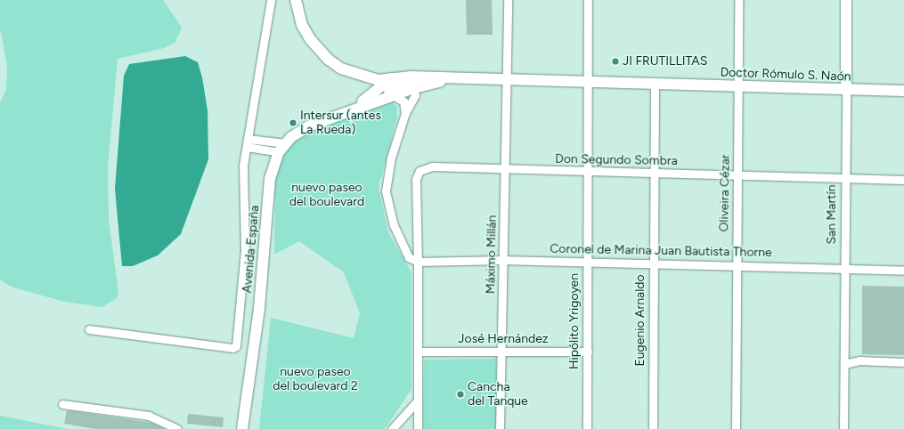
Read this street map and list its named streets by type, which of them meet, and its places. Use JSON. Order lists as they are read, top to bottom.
{
  "streets": {
    "main road": ["Doctor Rómulo S. Naón", "San Martín", "Avenida España"],
    "street": [
      "Don Segundo Sombra",
      "Oliveira Cézar",
      "Coronel de Marina Juan Bautista Thorne",
      "Máximo Millán",
      "Eugenio Arnaldo",
      "Hipólito Yrigoyen",
      "José Hernández"
    ]
  },
  "crossings": [
    ["Doctor Rómulo S. Naón", "Oliveira Cézar"],
    ["Doctor Rómulo S. Naón", "San Martín"],
    ["Doctor Rómulo S. Naón", "Avenida España"],
    ["Doctor Rómulo S. Naón", "Máximo Millán"],
    ["Doctor Rómulo S. Naón", "Eugenio Arnaldo"],
    ["Doctor Rómulo S. Naón", "Hipólito Yrigoyen"],
    ["Don Segundo Sombra", "Oliveira Cézar"],
    ["Don Segundo Sombra", "San Martín"],
    ["Don Segundo Sombra", "Coronel de Marina Juan Bautista Thorne"],
    ["Don Segundo Sombra", "Máximo Millán"],
    ["Don Segundo Sombra", "Eugenio Arnaldo"],
    ["Don Segundo Sombra", "Hipólito Yrigoyen"],
    ["Don Segundo Sombra", "José Hernández"],
    ["Oliveira Cézar", "Coronel de Marina Juan Bautista Thorne"],
    ["San Martín", "Coronel de Marina Juan Bautista Thorne"],
    ["Coronel de Marina Juan Bautista Thorne", "Máximo Millán"],
    ["Coronel de Marina Juan Bautista Thorne", "Eugenio Arnaldo"],
    ["Coronel de Marina Juan Bautista Thorne", "Hipólito Yrigoyen"],
    ["Máximo Millán", "José Hernández"],
    ["Hipólito Yrigoyen", "José Hernández"]
  ],
  "parks": ["nuevo paseo del boulevard", "nuevo paseo del boulevard 2"],
  "places": ["JI FRUTILLITAS", "Intersur (antes La Rueda)", "Cancha del Tanque"]
}
